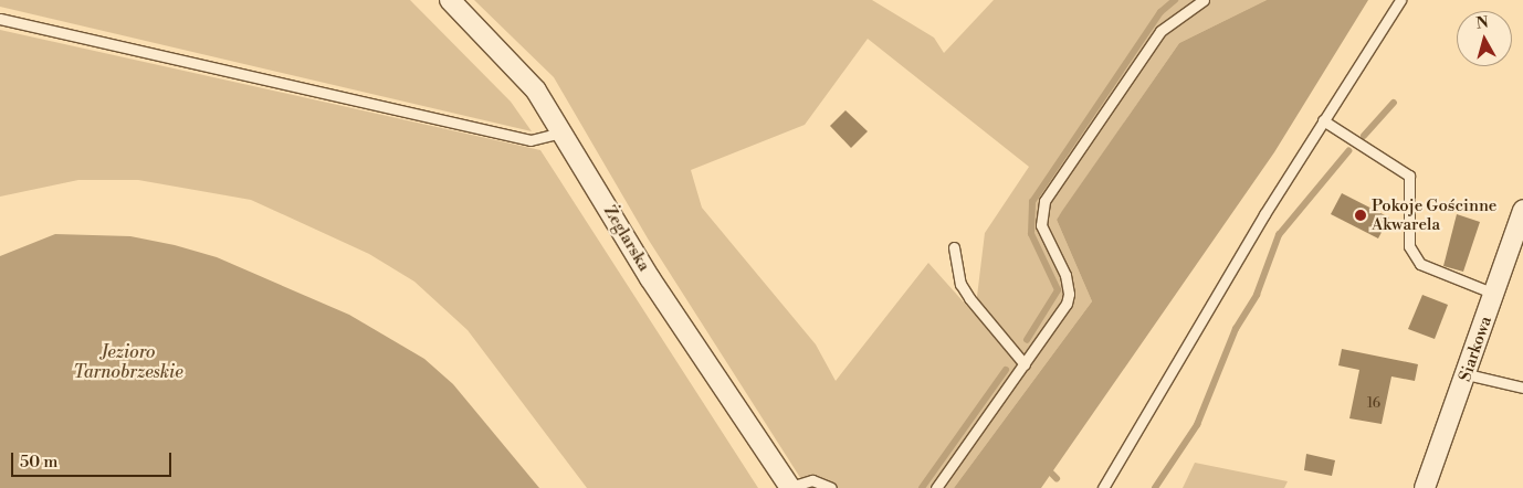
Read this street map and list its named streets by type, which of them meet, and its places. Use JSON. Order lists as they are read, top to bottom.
{
  "streets": {
    "street": ["Żeglarska", "Siarkowa"]
  },
  "water": ["Jezioro Tarnobrzeskie"],
  "places": ["Pokoje Gościnne Akwarela"],
  "house_numbers": ["16"],
  "scale_bar": "50 m",
  "north": "top"
}
